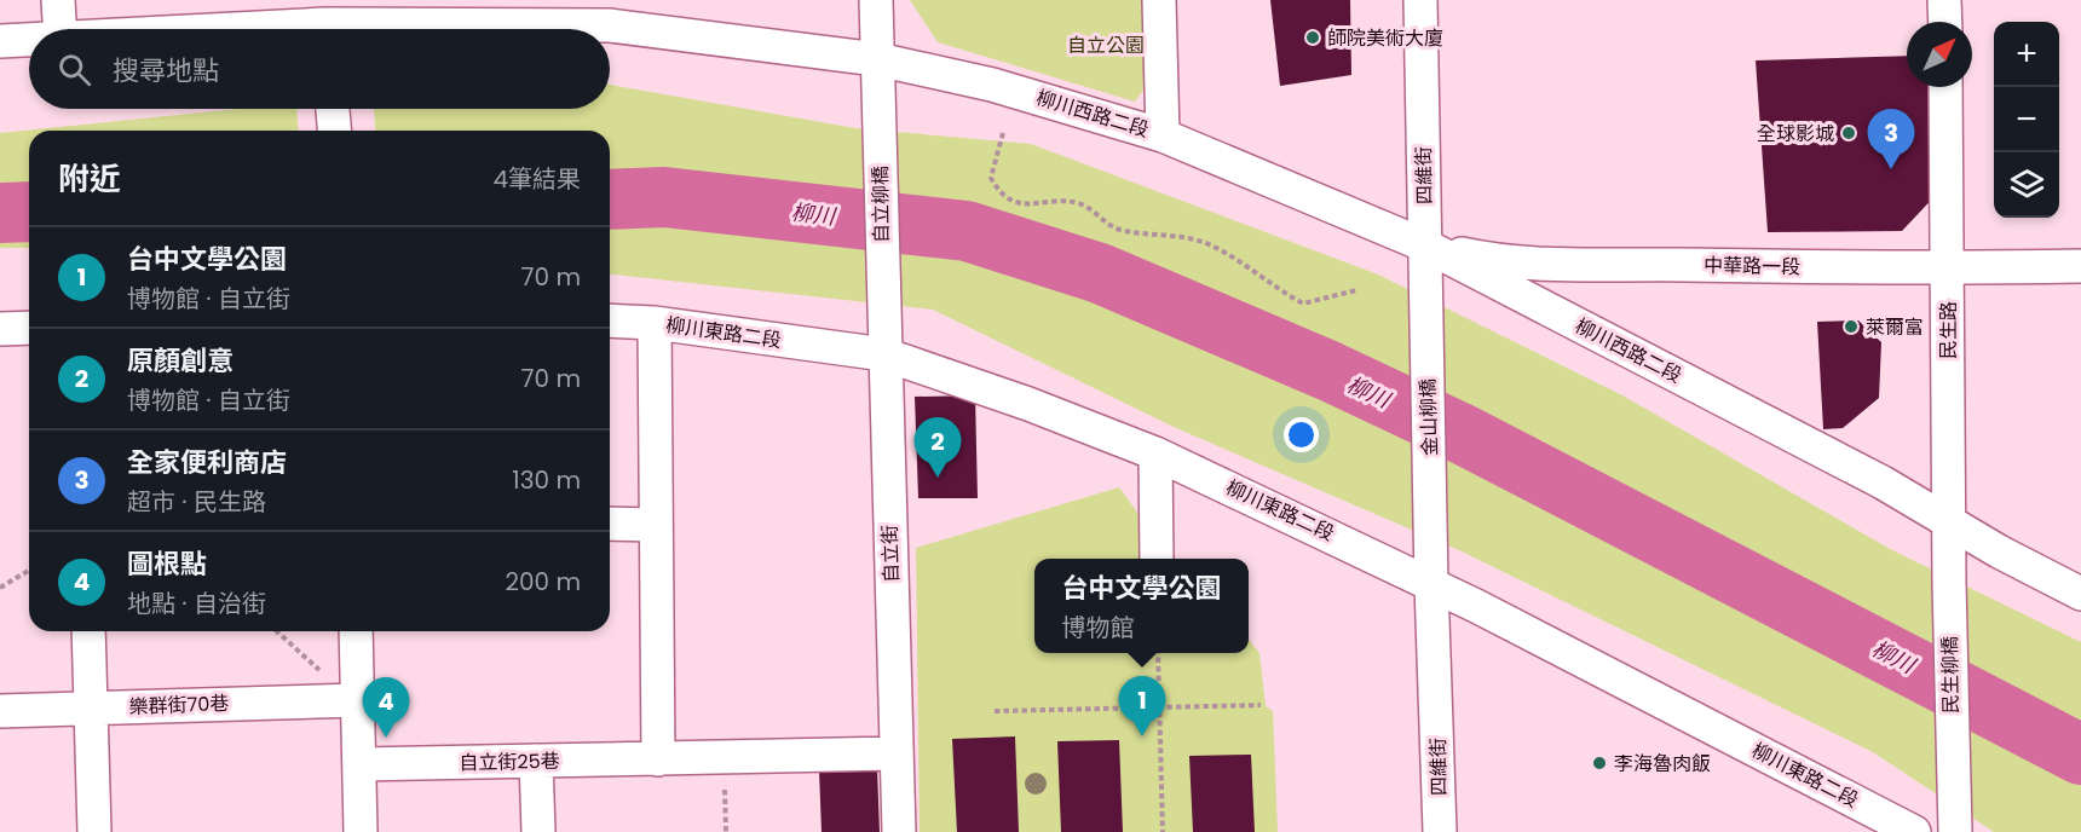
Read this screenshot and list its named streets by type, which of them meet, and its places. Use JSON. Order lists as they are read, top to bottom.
{
  "streets": {
    "street": [
      "柳川西路二段",
      "四維街",
      "自立柳橋",
      "中華路一段",
      "民生路",
      "柳川東路二段",
      "金山柳橋",
      "自立街",
      "民生柳橋",
      "樂群街70巷",
      "自立街25巷"
    ]
  },
  "crossings": [
    ["柳川西路二段", "四維街"],
    ["柳川西路二段", "自立柳橋"],
    ["柳川西路二段", "中華路一段"],
    ["柳川西路二段", "民生路"],
    ["四維街", "中華路一段"],
    ["四維街", "柳川東路二段"],
    ["四維街", "金山柳橋"],
    ["自立柳橋", "自立街"],
    ["中華路一段", "民生路"],
    ["民生路", "民生柳橋"],
    ["柳川東路二段", "自立街"],
    ["自立街", "自立街25巷"]
  ],
  "water": ["柳川"],
  "parks": ["自立公園"],
  "places": [
    "師院美術大廈",
    "全球影城",
    "萊爾富",
    "李海魯肉飯"
  ],
  "north": "top right",
  "page": {
    "map_buttons": ["+", "−"],
    "search": "搜尋地點",
    "pins": [
      "3",
      "2",
      "1",
      "4"
    ],
    "heading": ["附近", "4筆結果"],
    "list": [
      {
        "mark": "1",
        "name": "台中文學公園",
        "note": "博物館 · 自立街",
        "value": "70 m"
      },
      {
        "mark": "2",
        "name": "原顏創意",
        "note": "博物館 · 自立街",
        "value": "70 m"
      },
      {
        "mark": "3",
        "name": "全家便利商店",
        "note": "超市 · 民生路",
        "value": "130 m"
      },
      {
        "mark": "4",
        "name": "圖根點",
        "note": "地點 · 自治街",
        "value": "200 m"
      }
    ],
    "popup": ["台中文學公園", "博物館"]
  }
}
